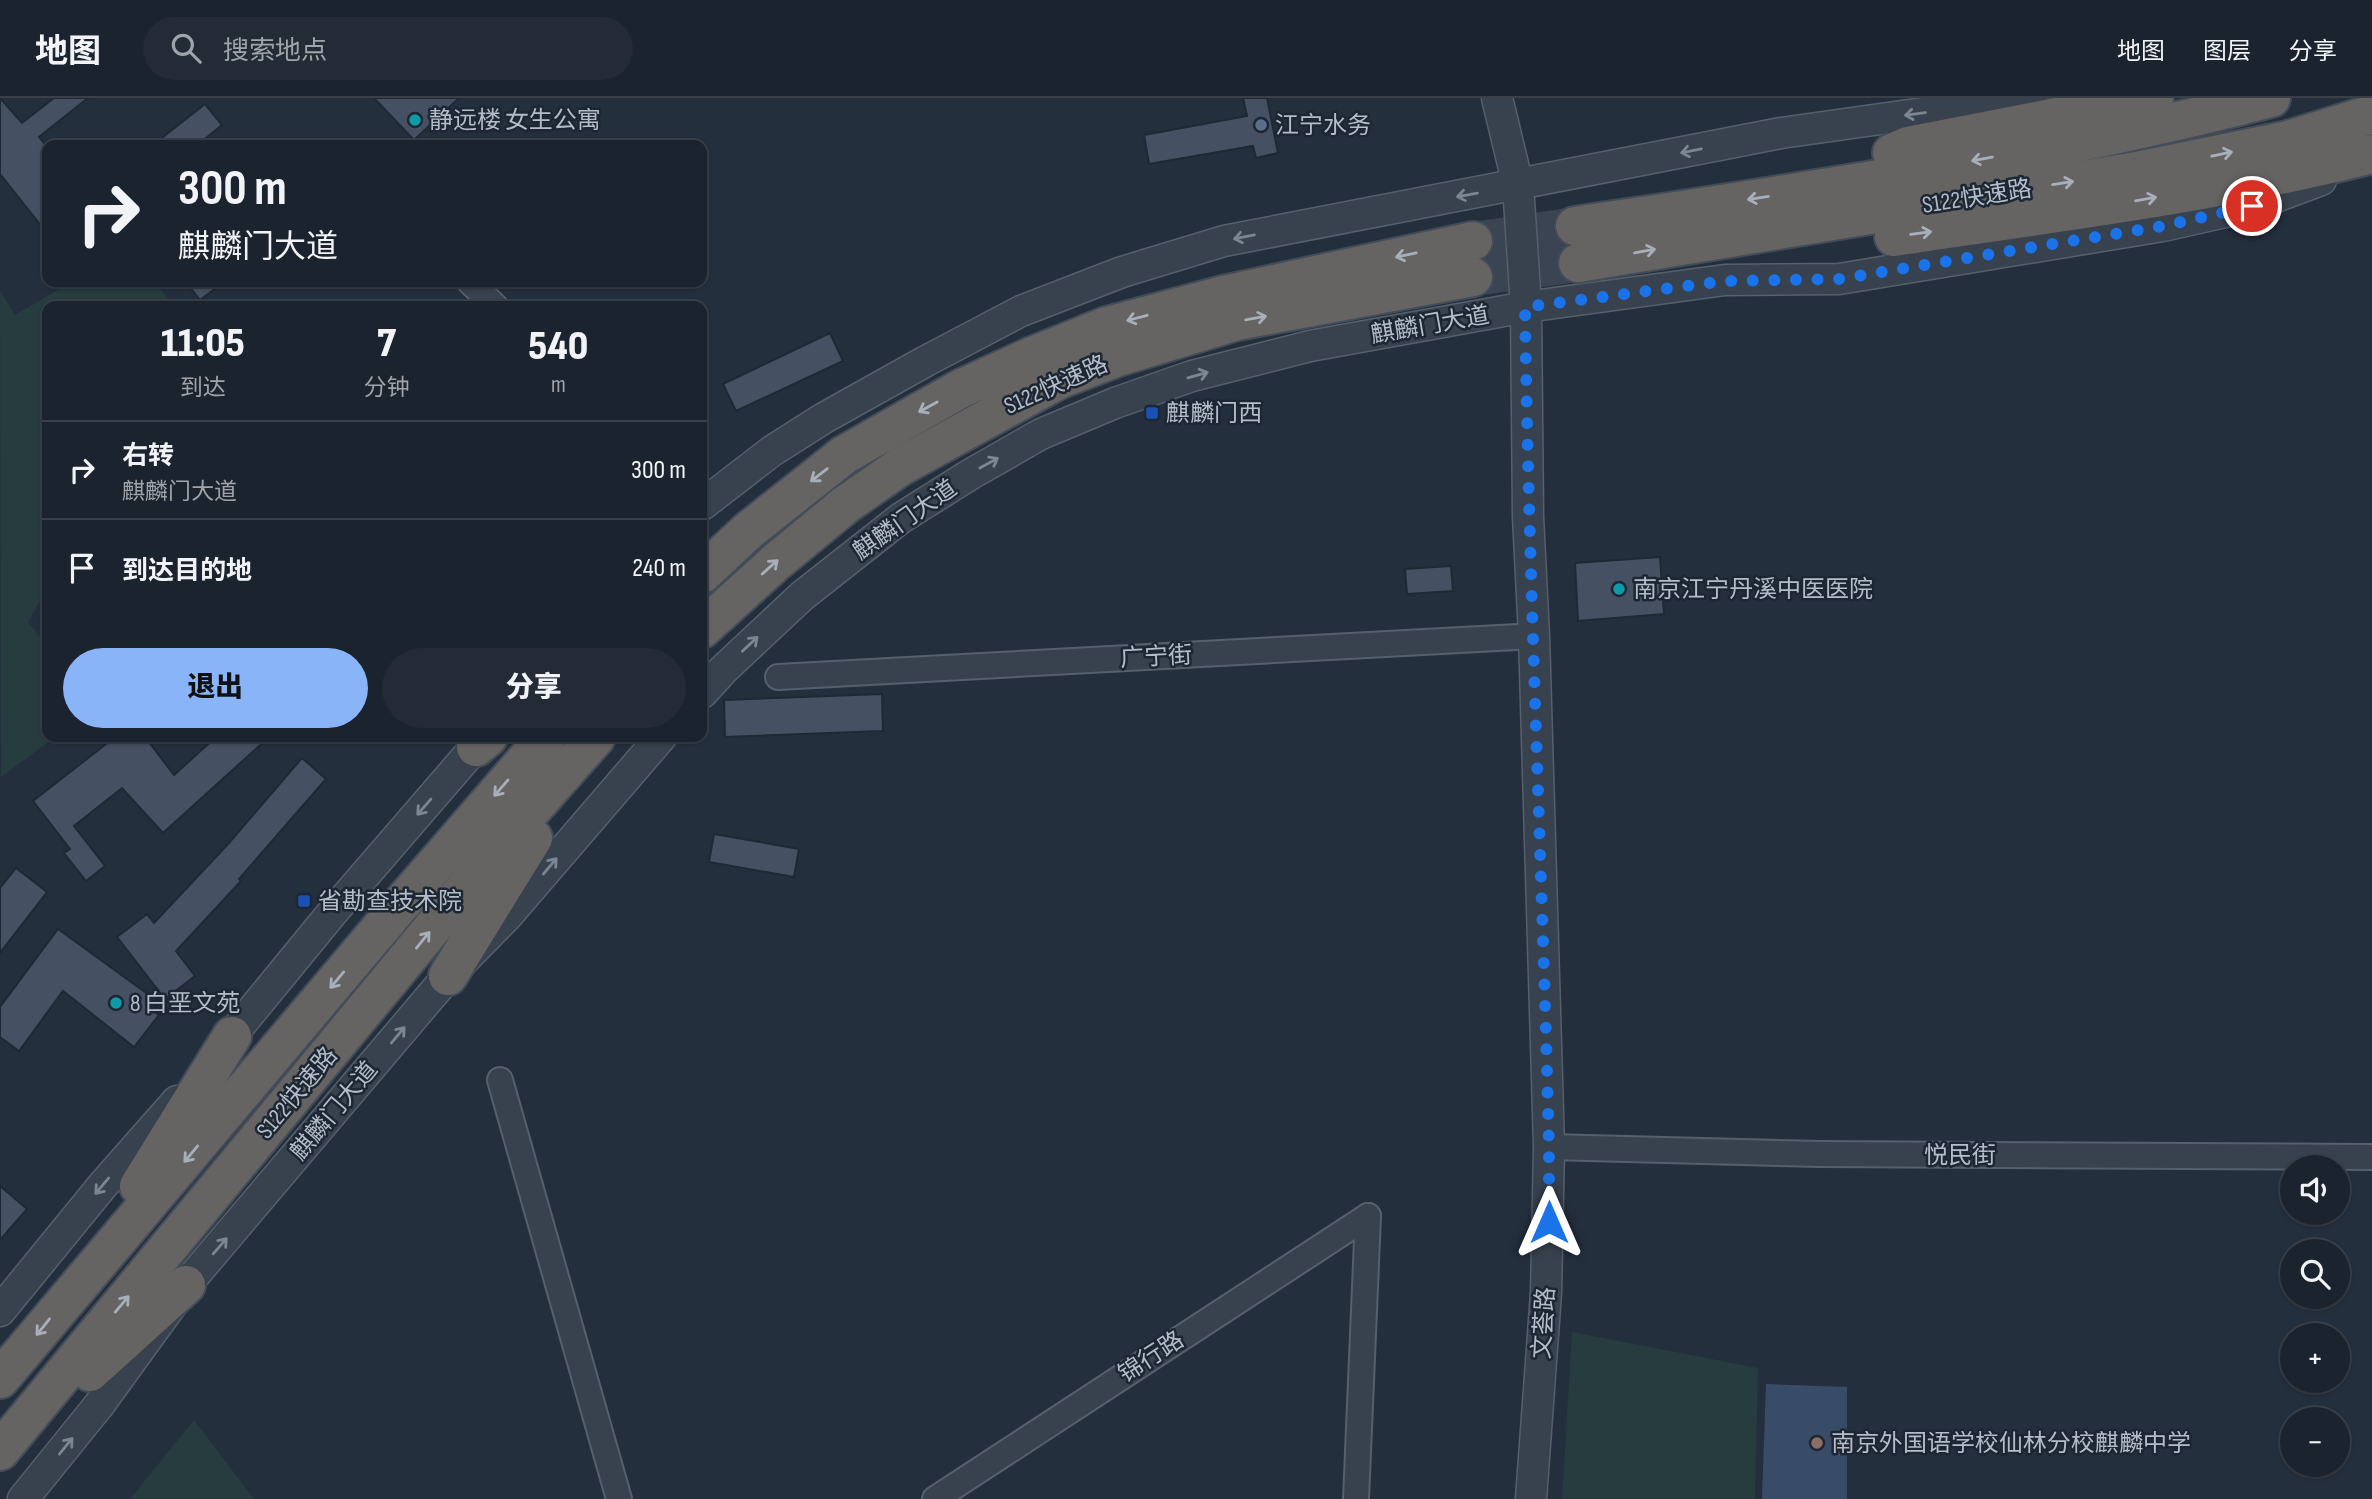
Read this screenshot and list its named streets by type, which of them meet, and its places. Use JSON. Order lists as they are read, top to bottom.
{
  "streets": {
    "highway": ["S122快速路"],
    "street": [
      "麒麟门大道",
      "广宁街",
      "悦民街",
      "文荟路",
      "锦行路"
    ]
  },
  "crossings": [
    ["麒麟门大道", "文荟路"],
    ["广宁街", "文荟路"],
    ["悦民街", "文荟路"]
  ],
  "places": {
    "other": [
      "静远楼 女生公寓",
      "江宁水务",
      "南京江宁丹溪中医医院",
      "8 白垩文苑",
      "南京外国语学校仙林分校麒麟中学"
    ],
    "transit": ["麒麟门西", "省勘查技术院"]
  },
  "page": {
    "header": "地图",
    "search": "搜索地点",
    "nav": ["地图", "图层", "分享"],
    "turn": ["300 m", "麒麟门大道"],
    "eta": [
      "11:05",
      "到达",
      "7",
      "分钟",
      "540",
      "m"
    ],
    "list": [
      {
        "name": "右转",
        "note": "麒麟门大道",
        "value": "300 m"
      },
      {
        "name": "到达目的地",
        "value": "240 m"
      }
    ],
    "buttons": ["退出", "分享"],
    "map_buttons": ["+", "−"]
  }
}
